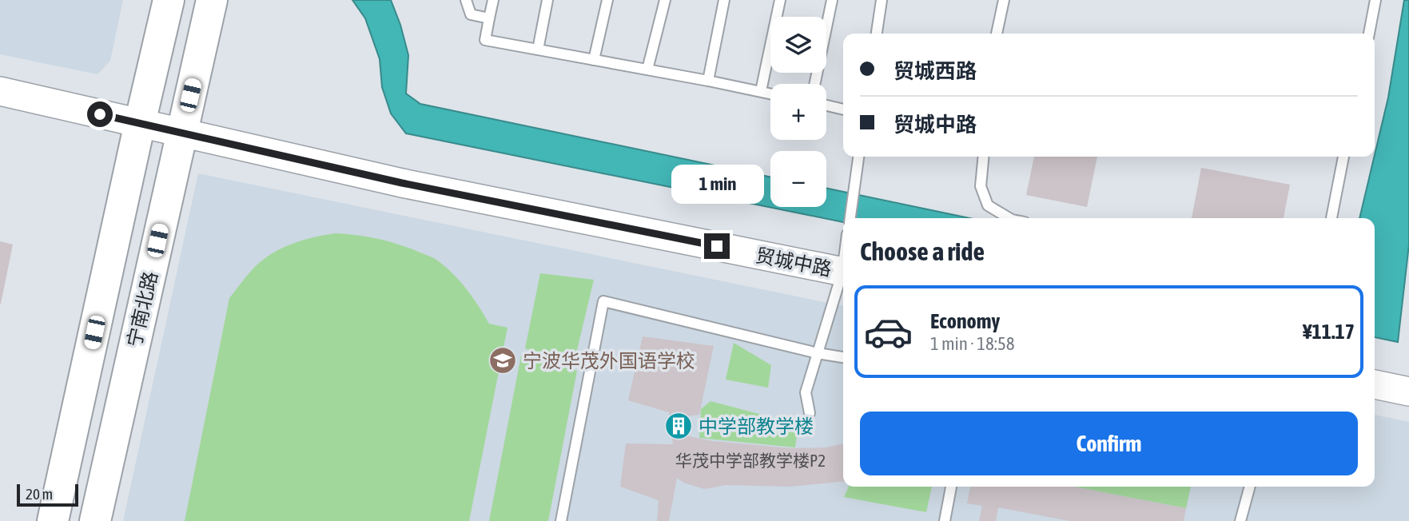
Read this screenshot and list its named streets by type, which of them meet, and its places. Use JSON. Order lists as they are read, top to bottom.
{
  "streets": {
    "main road": ["贸城中路", "宁南北路"]
  },
  "crossings": [
    ["贸城中路", "宁南北路"]
  ],
  "places": {
    "school or university": ["宁波华茂外国语学校"],
    "building": ["中学部教学楼"]
  },
  "house_numbers": ["华茂中学部教学楼P2"],
  "scale_bar": "20 m",
  "page": {
    "map_buttons": ["+", "−"],
    "banner": ["贸城西路", "贸城中路"],
    "bubble": "1 min",
    "heading": "Choose a ride",
    "list": [
      {
        "name": "Economy",
        "note": "1 min · 18:58",
        "value": "¥11.17"
      }
    ],
    "buttons": "Confirm",
    "scale": "20 m"
  }
}
